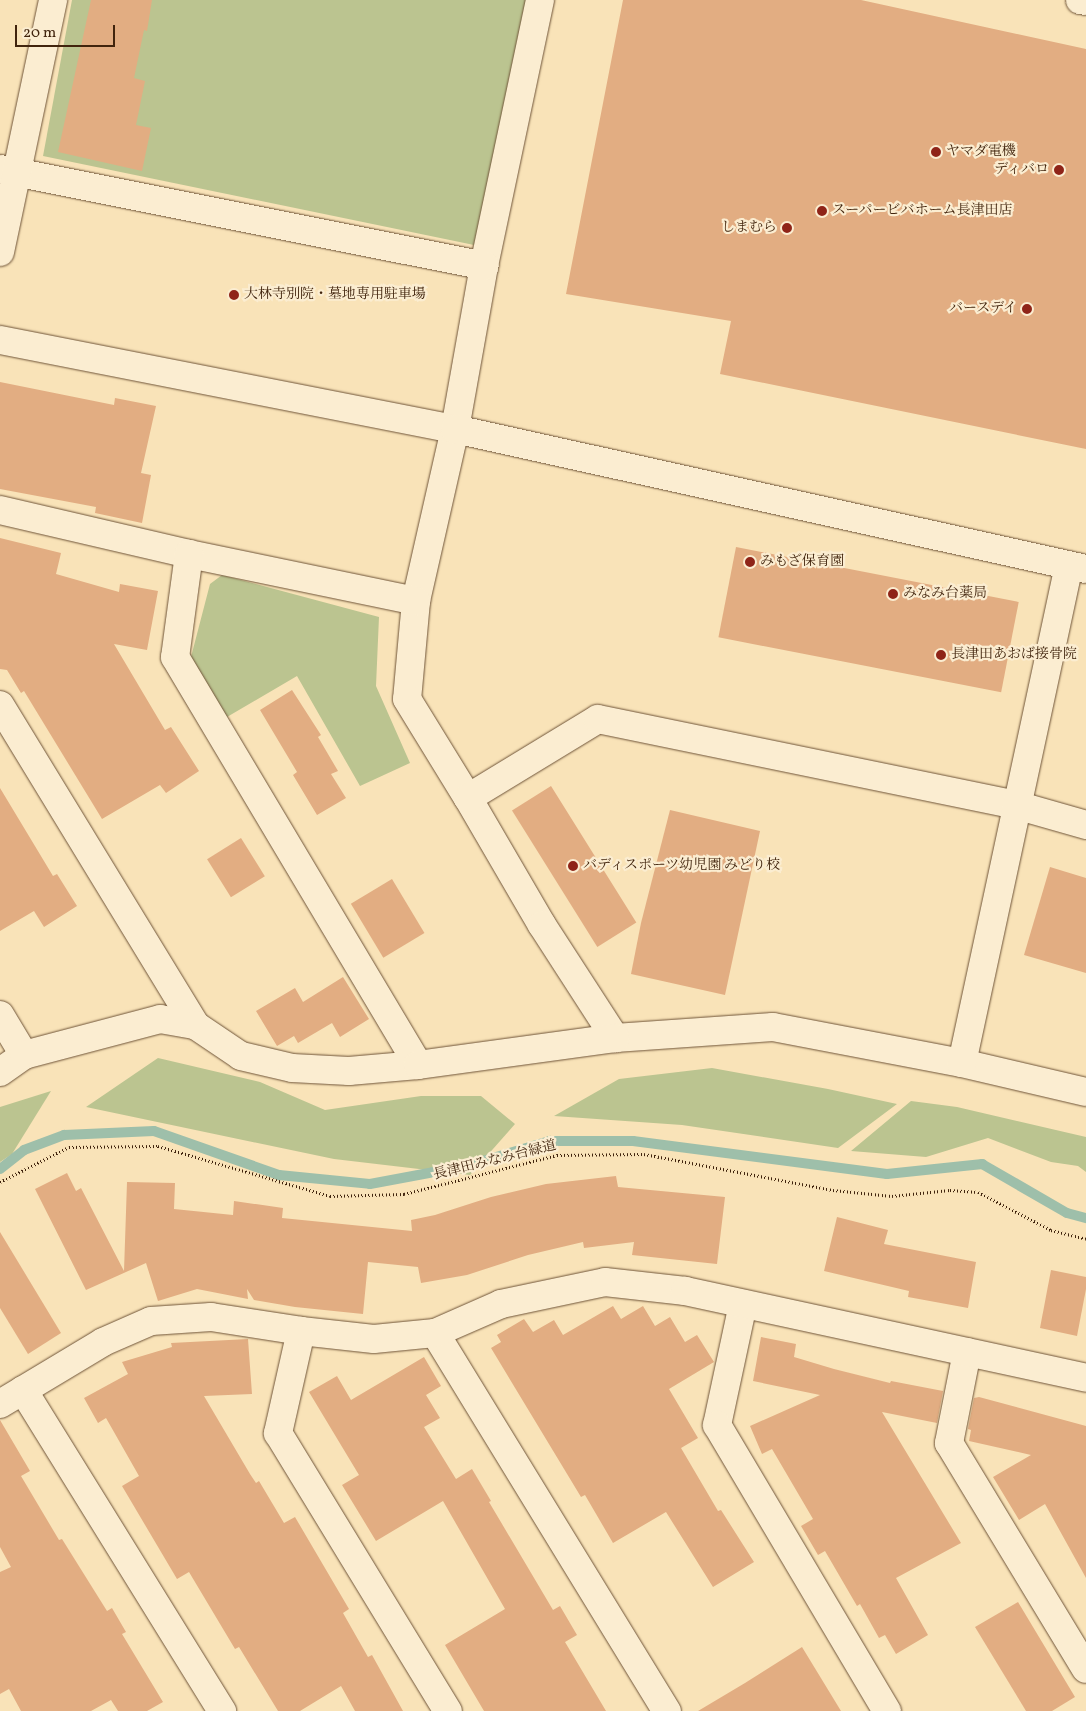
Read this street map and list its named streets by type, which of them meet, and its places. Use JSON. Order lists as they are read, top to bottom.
{
  "streets": {
    "path": ["長津田みなみ台緑道"]
  },
  "places": [
    "ヤマダ電機",
    "ディバロ",
    "スーパービバホーム長津田店",
    "しまむら",
    "大林寺別院・墓地専用駐車場",
    "バースデイ",
    "みもざ保育園",
    "みなみ台薬局",
    "長津田あおば接骨院",
    "バディスポーツ幼児園 みどり校"
  ],
  "scale_bar": "20 m"
}
